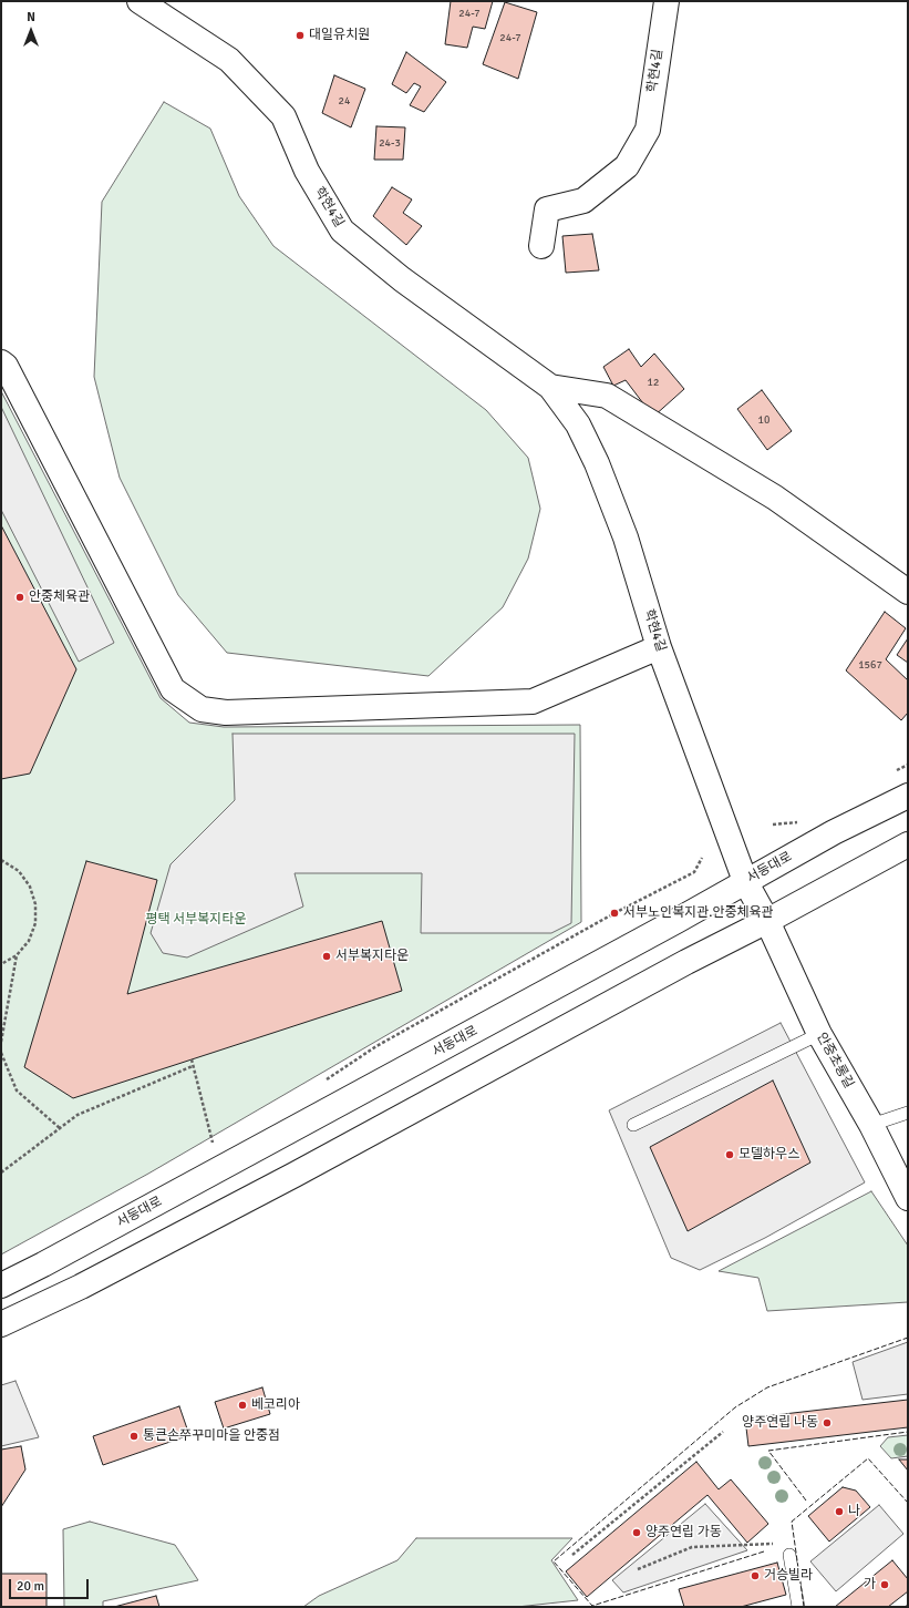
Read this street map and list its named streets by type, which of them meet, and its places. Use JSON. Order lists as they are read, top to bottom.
{
  "streets": {
    "street": ["학현4길", "서동대로", "안중초롱길"]
  },
  "crossings": [
    ["학현4길", "서동대로"],
    ["학현4길", "안중초롱길"]
  ],
  "parks": ["평택 서부복지타운"],
  "places": [
    "대일유치원",
    "안중체육관",
    "서부노인복지관.안중체육관",
    "서부복지타운",
    "모델하우스",
    "베코리아",
    "양주연립 나동",
    "통큰손쭈꾸미마을 안중점",
    "나",
    "양주연립 가동",
    "거승빌라",
    "가"
  ],
  "house_numbers": [
    "24-7",
    "24-7",
    "24",
    "24-3",
    "12",
    "10",
    "1567"
  ],
  "scale_bar": "20 m",
  "north": "top"
}
